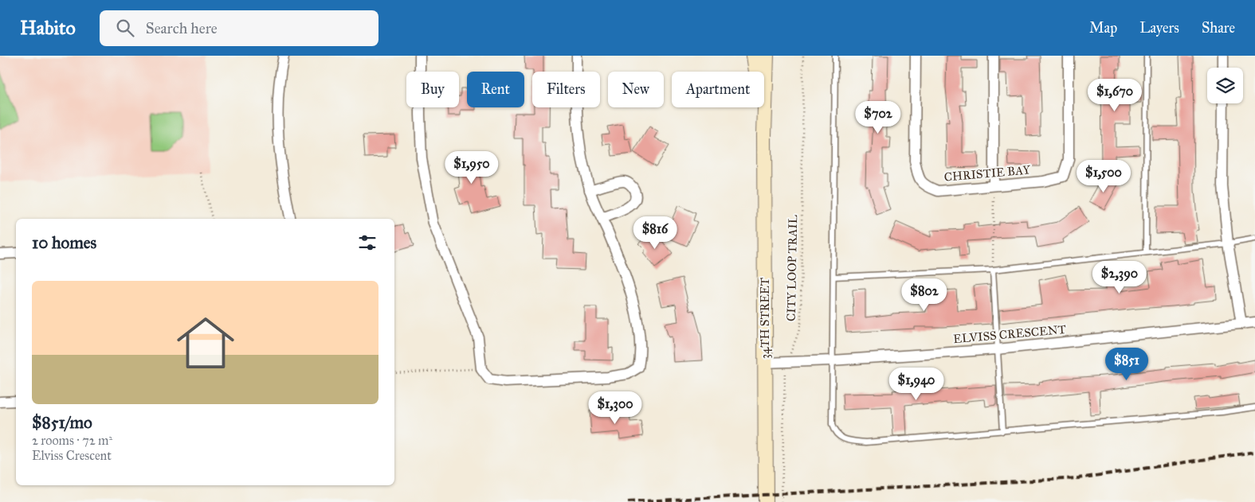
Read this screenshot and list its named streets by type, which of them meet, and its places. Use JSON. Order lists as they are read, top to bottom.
{
  "streets": {
    "main road": ["34TH STREET"],
    "street": ["CHRISTIE BAY", "ELVISS CRESCENT"],
    "path": ["CITY LOOP TRAIL"]
  },
  "crossings": [
    ["CITY LOOP TRAIL", "ELVISS CRESCENT"],
    ["34TH STREET", "ELVISS CRESCENT"]
  ],
  "page": {
    "header": "Habito",
    "search": "Search here",
    "nav": ["Map", "Layers", "Share"],
    "chip": [
      "Buy",
      "Rent",
      "Filters",
      "New",
      "Apartment"
    ],
    "price": [
      "$1,670",
      "$702",
      "$1,950",
      "$1,500",
      "$816",
      "$2,390",
      "$802",
      "$851",
      "$1,940",
      "$1,300"
    ],
    "heading": "10 homes",
    "list": [
      {
        "name": "$851/mo",
        "note": "2 rooms · 72 m² · Elviss Crescent"
      }
    ]
  }
}
